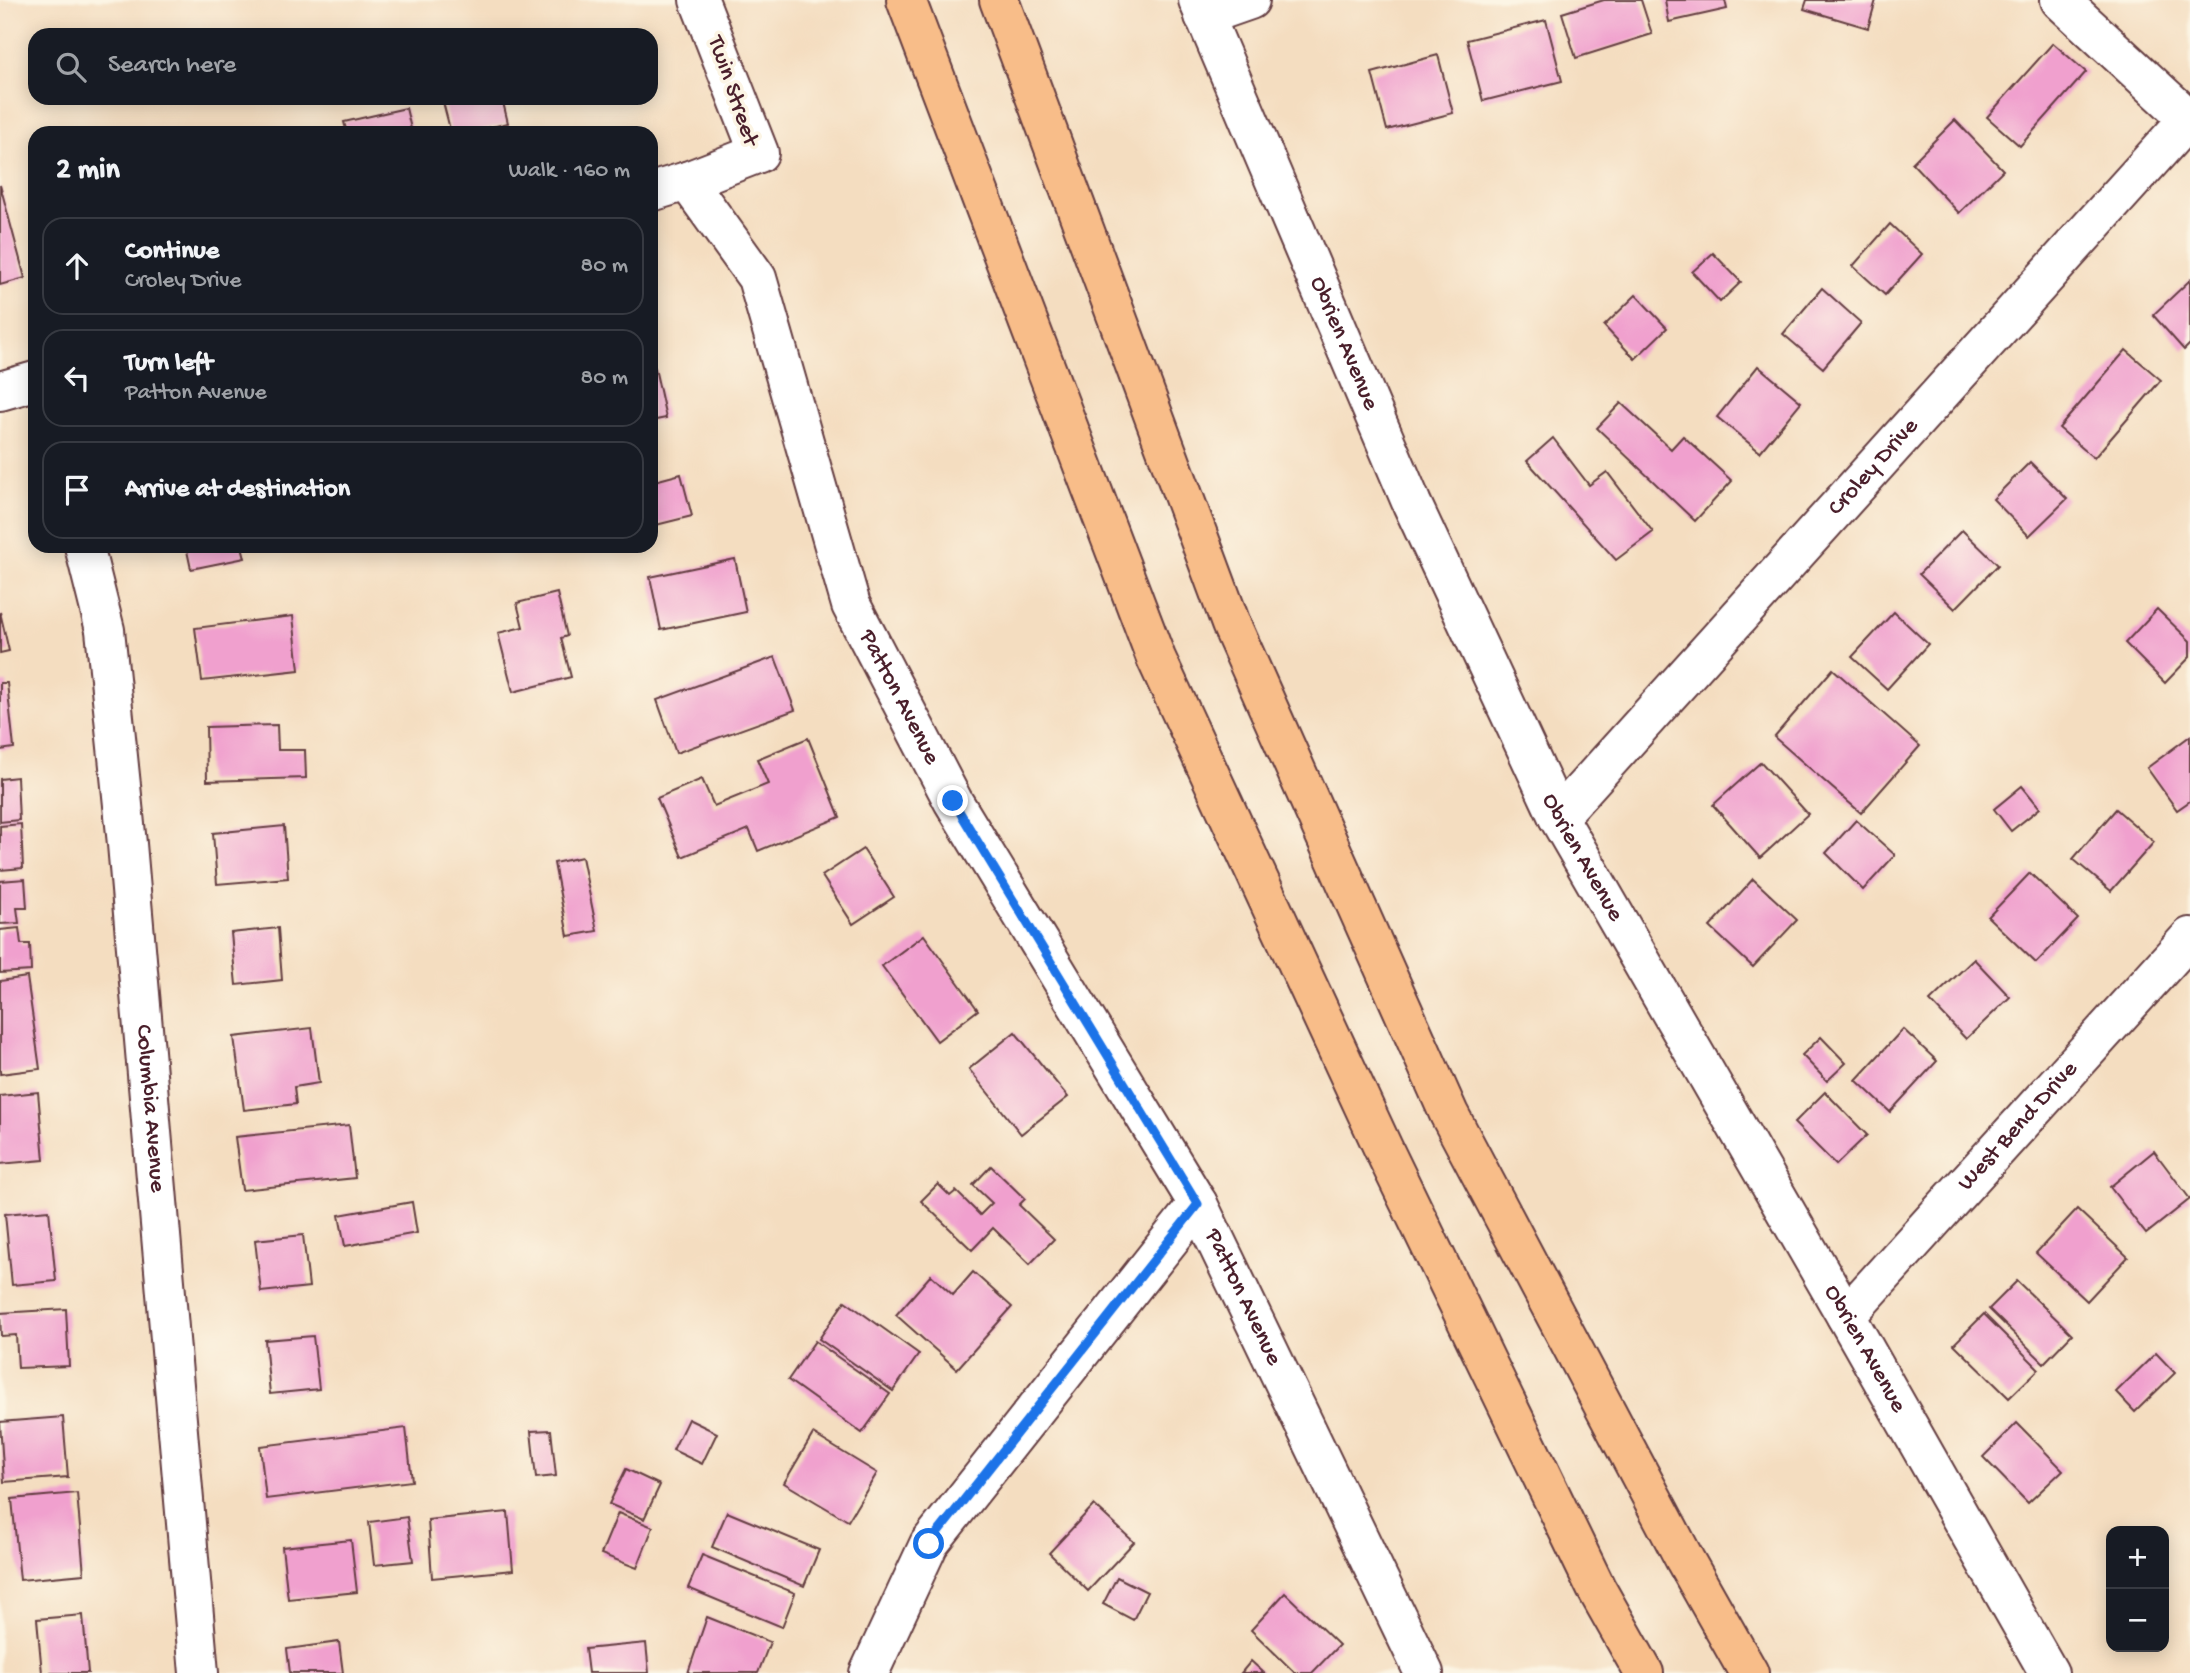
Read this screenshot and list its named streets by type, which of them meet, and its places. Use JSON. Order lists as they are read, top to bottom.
{
  "streets": {
    "street": [
      "Twin Street",
      "Obrien Avenue",
      "Croley Drive",
      "Patton Avenue",
      "Columbia Avenue",
      "West Bend Drive"
    ]
  },
  "crossings": [
    ["Twin Street", "Patton Avenue"],
    ["Obrien Avenue", "Croley Drive"],
    ["Obrien Avenue", "West Bend Drive"]
  ],
  "page": {
    "search": "Search here",
    "heading": ["2 min", "Walk · 160 m"],
    "list": [
      ["Continue", "Croley Drive", "80 m"],
      ["Turn left", "Patton Avenue", "80 m"],
      "Arrive at destination"
    ],
    "map_buttons": ["+", "−"]
  }
}
